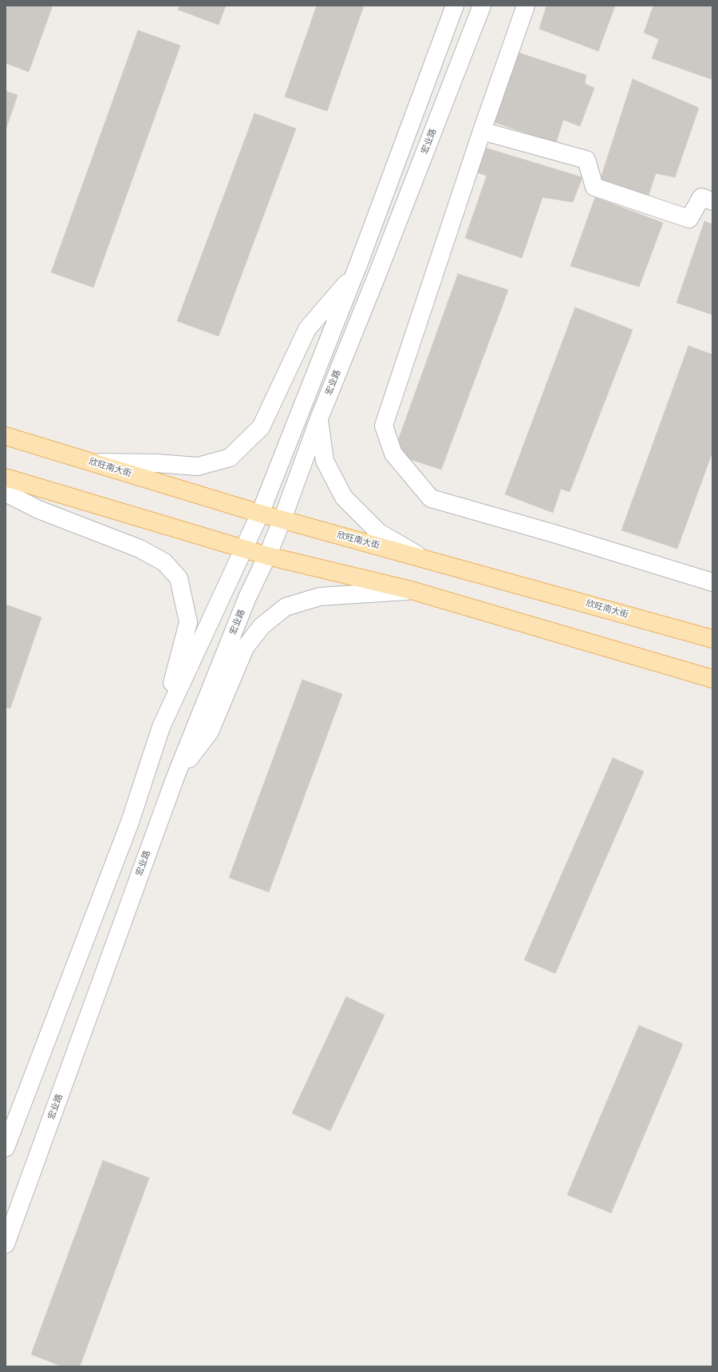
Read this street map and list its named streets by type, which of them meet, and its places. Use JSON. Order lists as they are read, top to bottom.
{
  "streets": {
    "main road": ["欣旺南大街"],
    "street": ["宏业路"]
  },
  "crossings": [
    ["宏业路", "欣旺南大街"]
  ]
}
